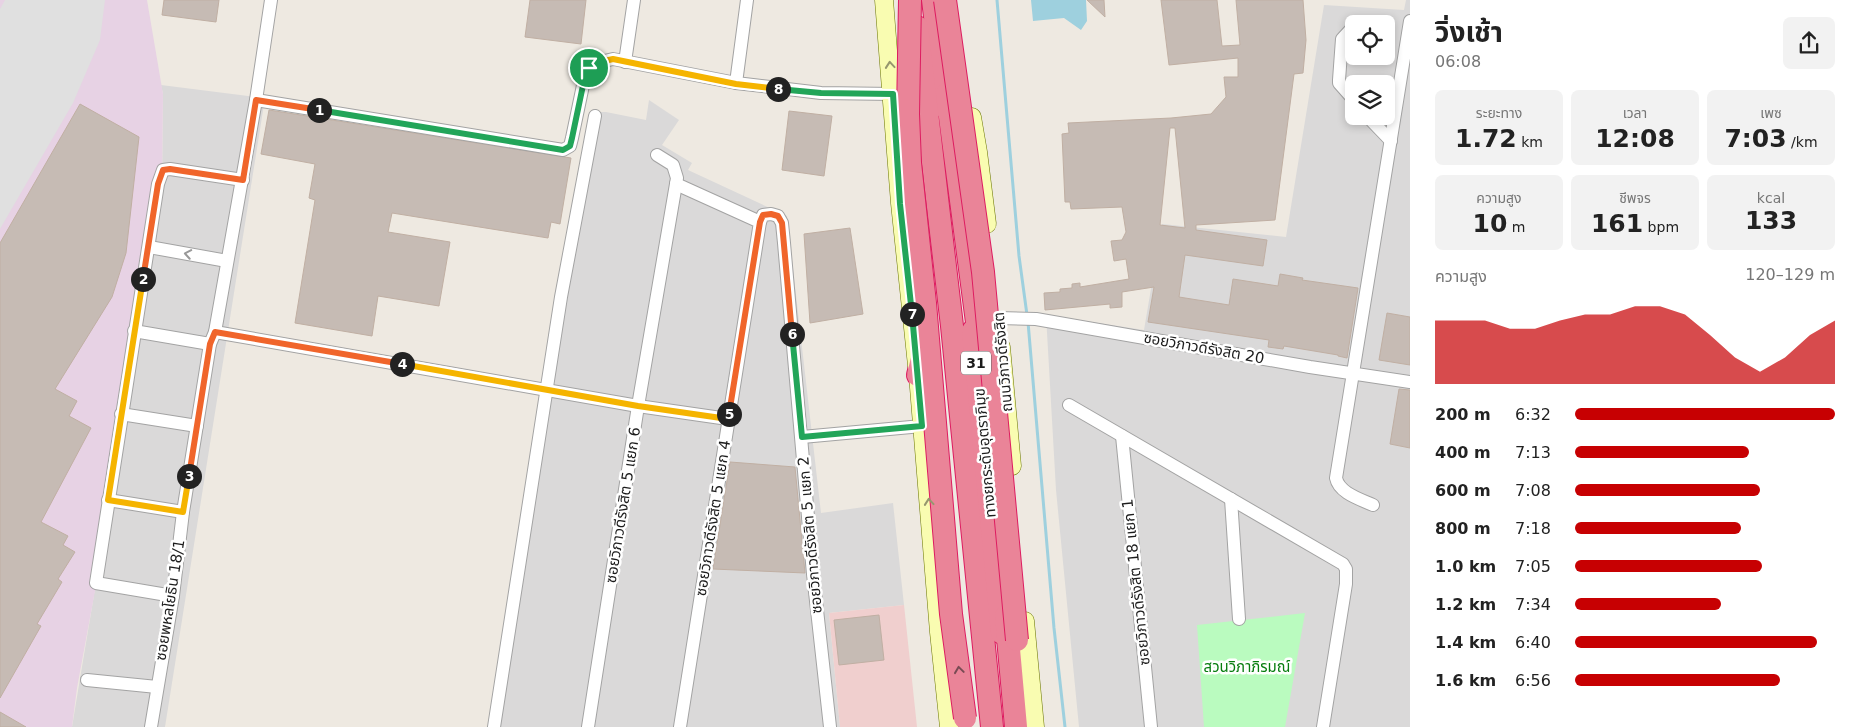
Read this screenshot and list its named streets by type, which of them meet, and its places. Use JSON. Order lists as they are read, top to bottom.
{
  "streets": {
    "highway": ["ถนนวิภาวดีรังสิต", "31", "ทางยกระดับอุตราภิมุข"],
    "street": [
      "ซอยวิภาวดีรังสิต 20",
      "ซอยวิภาวดีรังสิต 5 แยก 6",
      "ซอยวิภาวดีรังสิต 5 แยก 4",
      "ซอยวิภาวดีรังสิต 5 แยก 2",
      "ซอยวิภาวดีรังสิต 18 แยก 1",
      "ซอยพหลโยธิน 18/1"
    ]
  },
  "crossings": [
    ["ซอยวิภาวดีรังสิต 20", "ถนนวิภาวดีรังสิต"],
    ["ถนนวิภาวดีรังสิต", "ทางยกระดับอุตราภิมุข"],
    ["ซอยวิภาวดีรังสิต 5 แยก 4", "ซอยวิภาวดีรังสิต 5 แยก 2"]
  ],
  "parks": ["สวนวิภาภิรมณ์"],
  "page": {
    "heading": ["วิ่งเช้า", "06:08"],
    "pins": [
      "8",
      "1",
      "2",
      "7",
      "6",
      "4",
      "5",
      "3"
    ],
    "stats": [
      ["ระยะทาง", "1.72 km"],
      ["เวลา", "12:08"],
      ["เพซ", "7:03 /km"],
      ["ความสูง", "10 m"],
      ["ชีพจร", "161 bpm"],
      ["kcal", "133"]
    ],
    "chart": ["ความสูง", "120–129 m"],
    "list": [
      {
        "name": "200 m",
        "note": "6:32"
      },
      {
        "name": "400 m",
        "note": "7:13"
      },
      {
        "name": "600 m",
        "note": "7:08"
      },
      {
        "name": "800 m",
        "note": "7:18"
      },
      {
        "name": "1.0 km",
        "note": "7:05"
      },
      {
        "name": "1.2 km",
        "note": "7:34"
      },
      {
        "name": "1.4 km",
        "note": "6:40"
      },
      {
        "name": "1.6 km",
        "note": "6:56"
      }
    ]
  }
}
